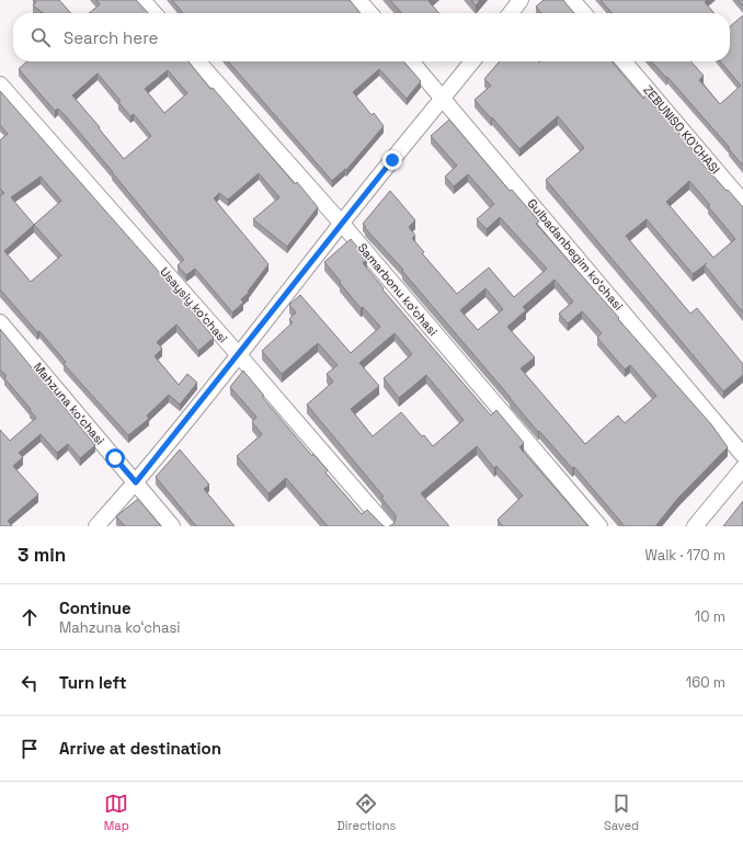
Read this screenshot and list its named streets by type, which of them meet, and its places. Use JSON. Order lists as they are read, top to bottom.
{
  "streets": {
    "street": [
      "ZEBUNISO KO'CHASI",
      "Gulbadanbegim koʻchasi",
      "Samarbonu koʻchasi",
      "Usaysiy koʻchasi",
      "Mahzuna koʻchasi"
    ]
  },
  "page": {
    "search": "Search here",
    "heading": ["3 min", "Walk · 170 m"],
    "list": [
      ["Continue", "Mahzuna koʻchasi", "10 m"],
      ["Turn left", "160 m"],
      "Arrive at destination"
    ],
    "nav": ["Map", "Directions", "Saved"]
  }
}
